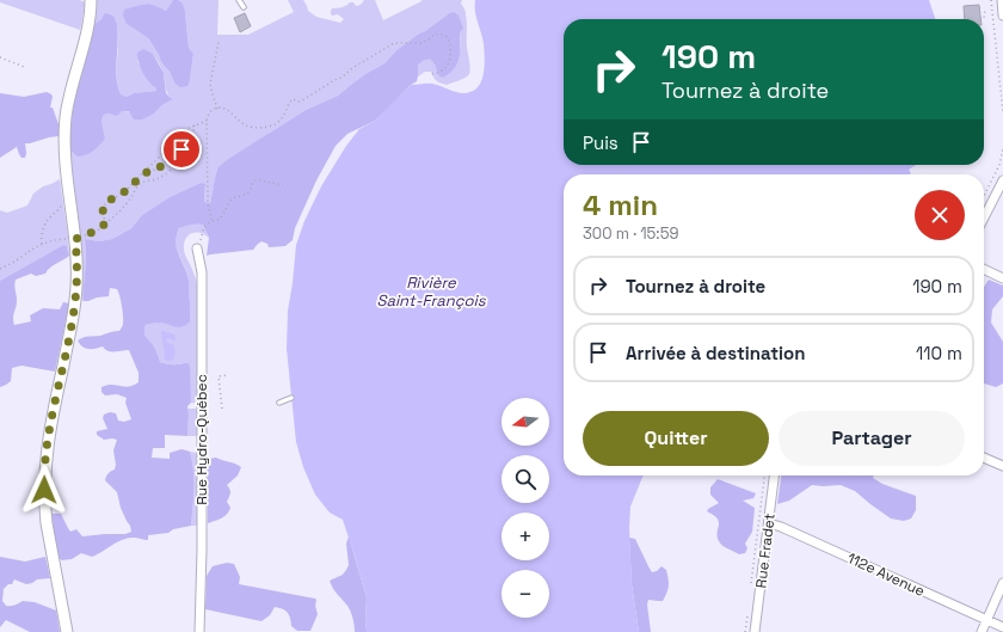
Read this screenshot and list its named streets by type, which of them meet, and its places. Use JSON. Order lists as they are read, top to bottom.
{
  "streets": {
    "street": ["Rue Hydro-Québec", "Rue Fradet", "112e Avenue"]
  },
  "crossings": [
    ["Rue Fradet", "112e Avenue"]
  ],
  "water": ["Rivière Saint-François"],
  "north": "left",
  "page": {
    "turn": ["190 m", "Tournez à droite"],
    "then": "Puis",
    "heading": ["4 min", "300 m · 15:59"],
    "list": [
      {
        "name": "Tournez à droite",
        "value": "190 m"
      },
      {
        "name": "Arrivée à destination",
        "value": "110 m"
      }
    ],
    "map_buttons": ["+", "−"],
    "buttons": ["Quitter", "Partager"]
  }
}
